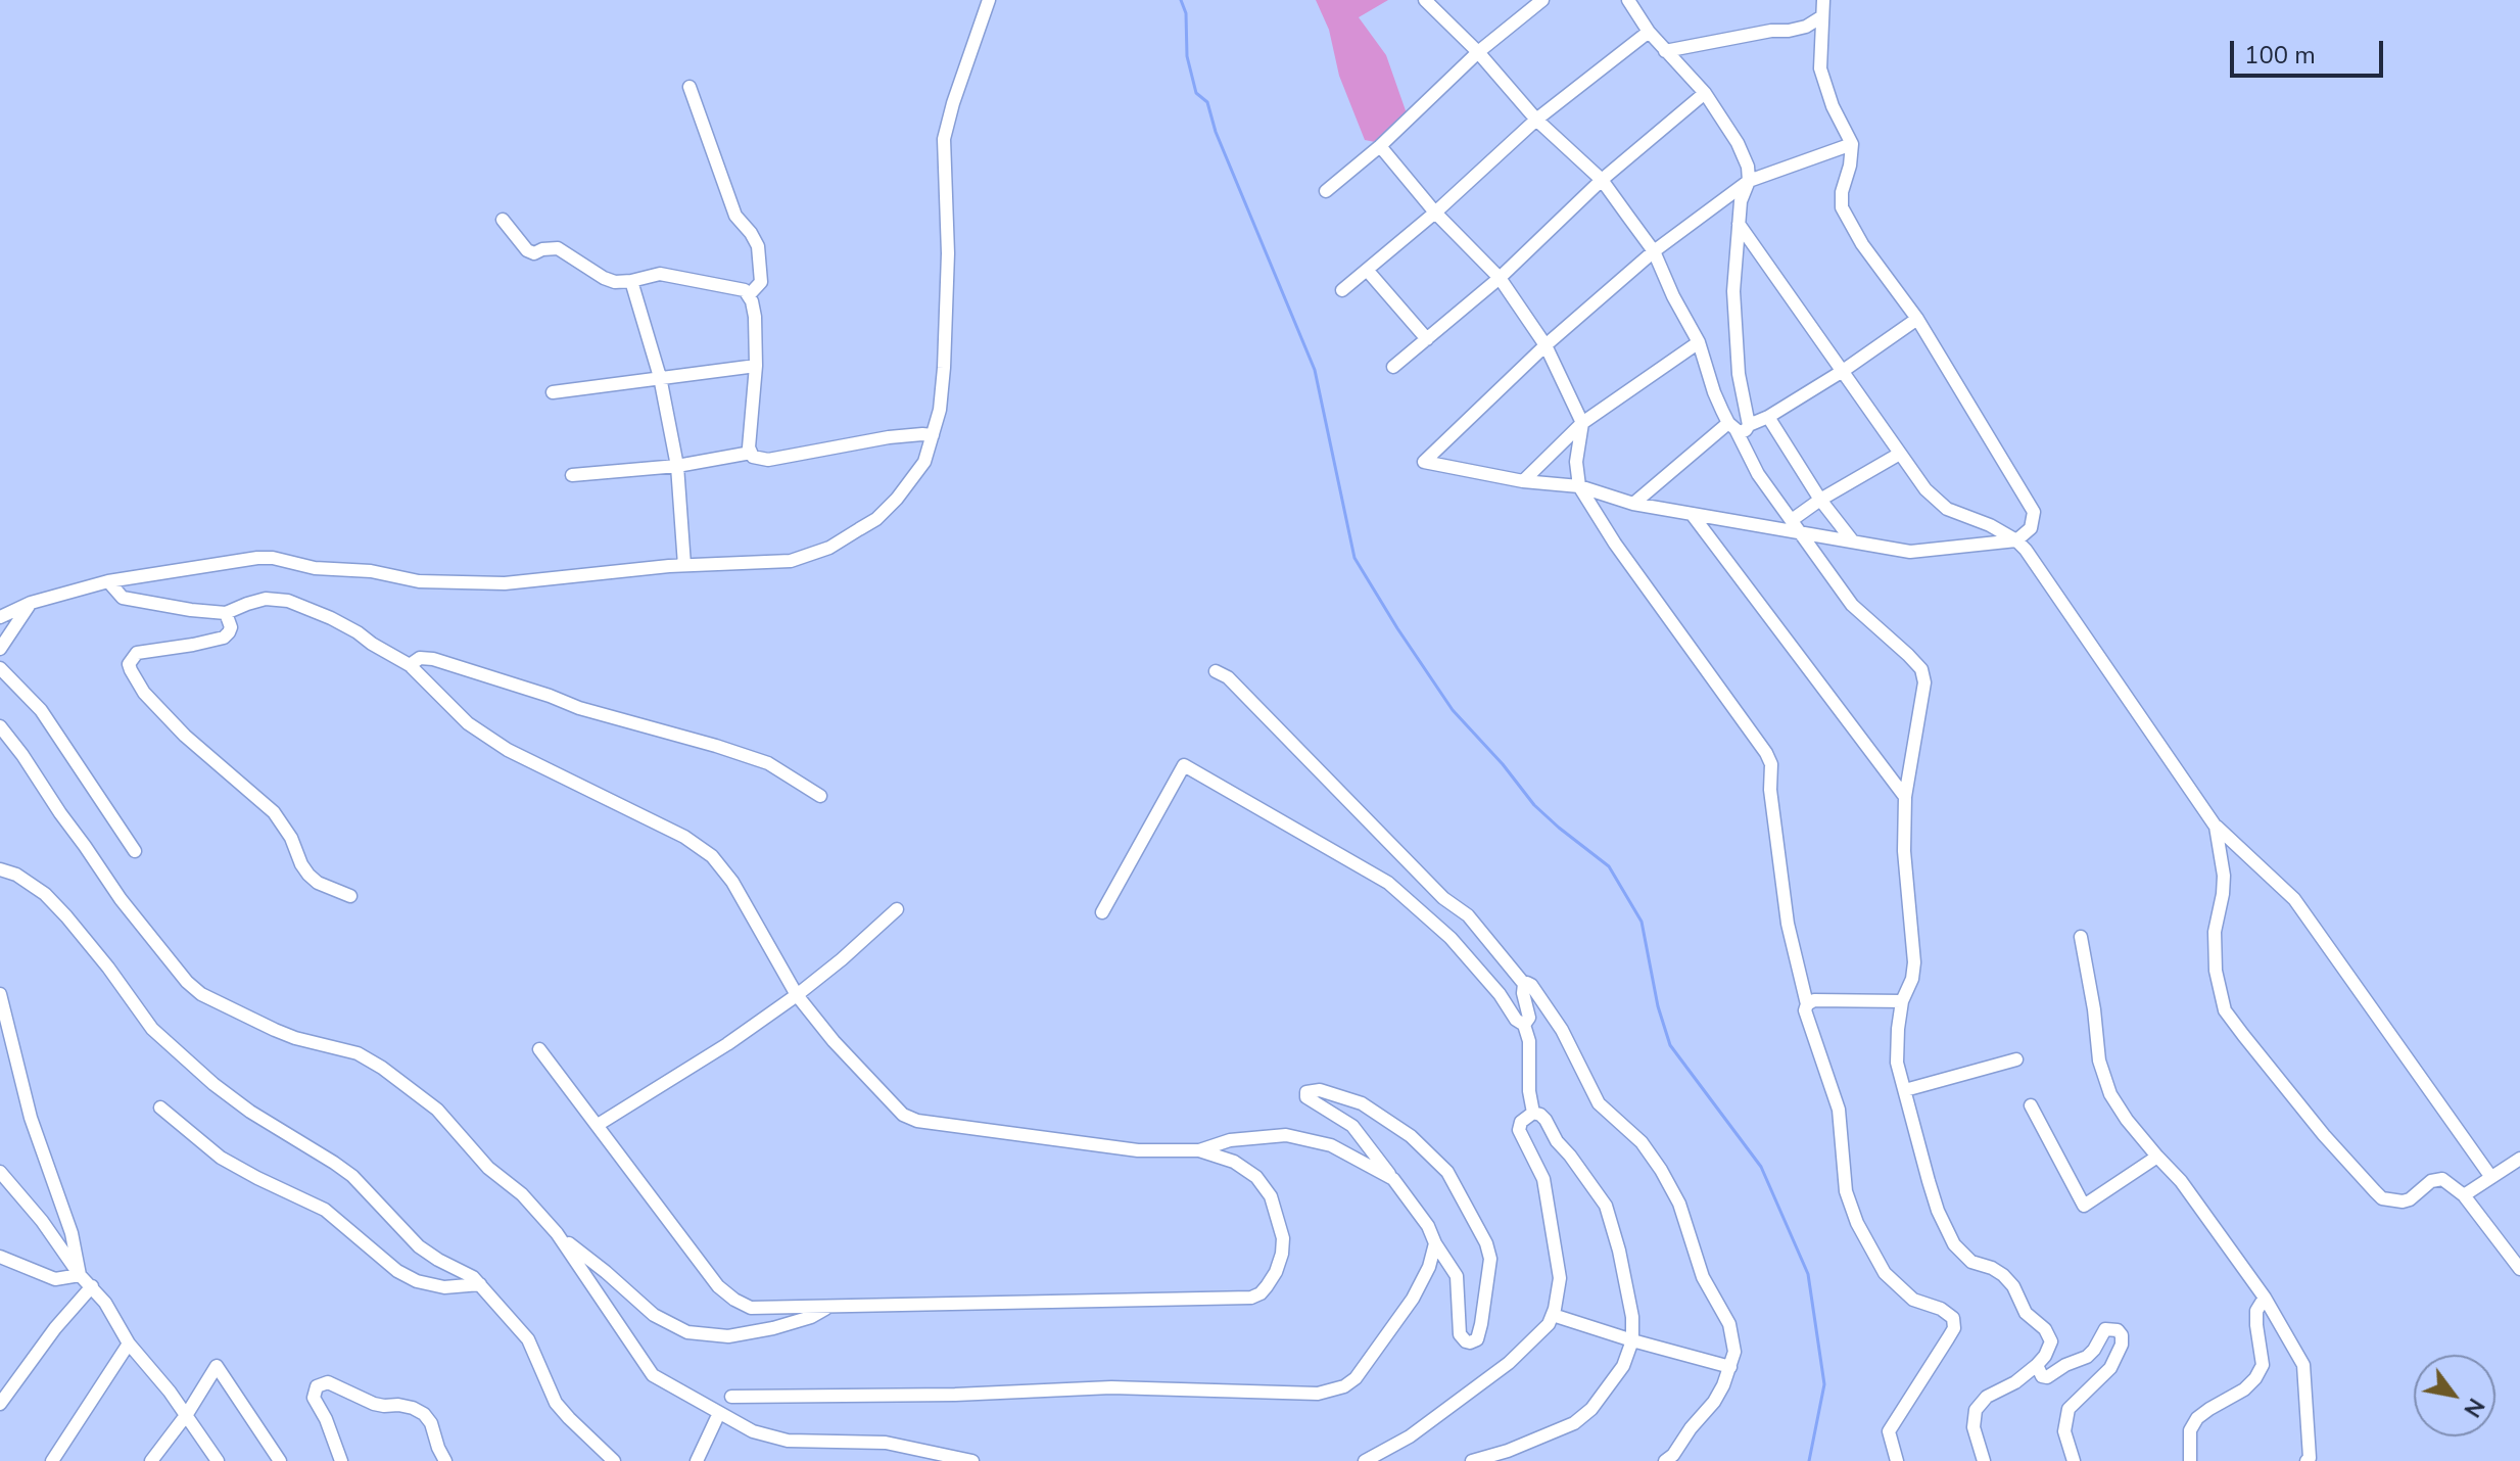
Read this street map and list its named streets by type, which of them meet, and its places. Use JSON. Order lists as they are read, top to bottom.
{
  "scale_bar": "100 m",
  "north": "bottom right"
}
